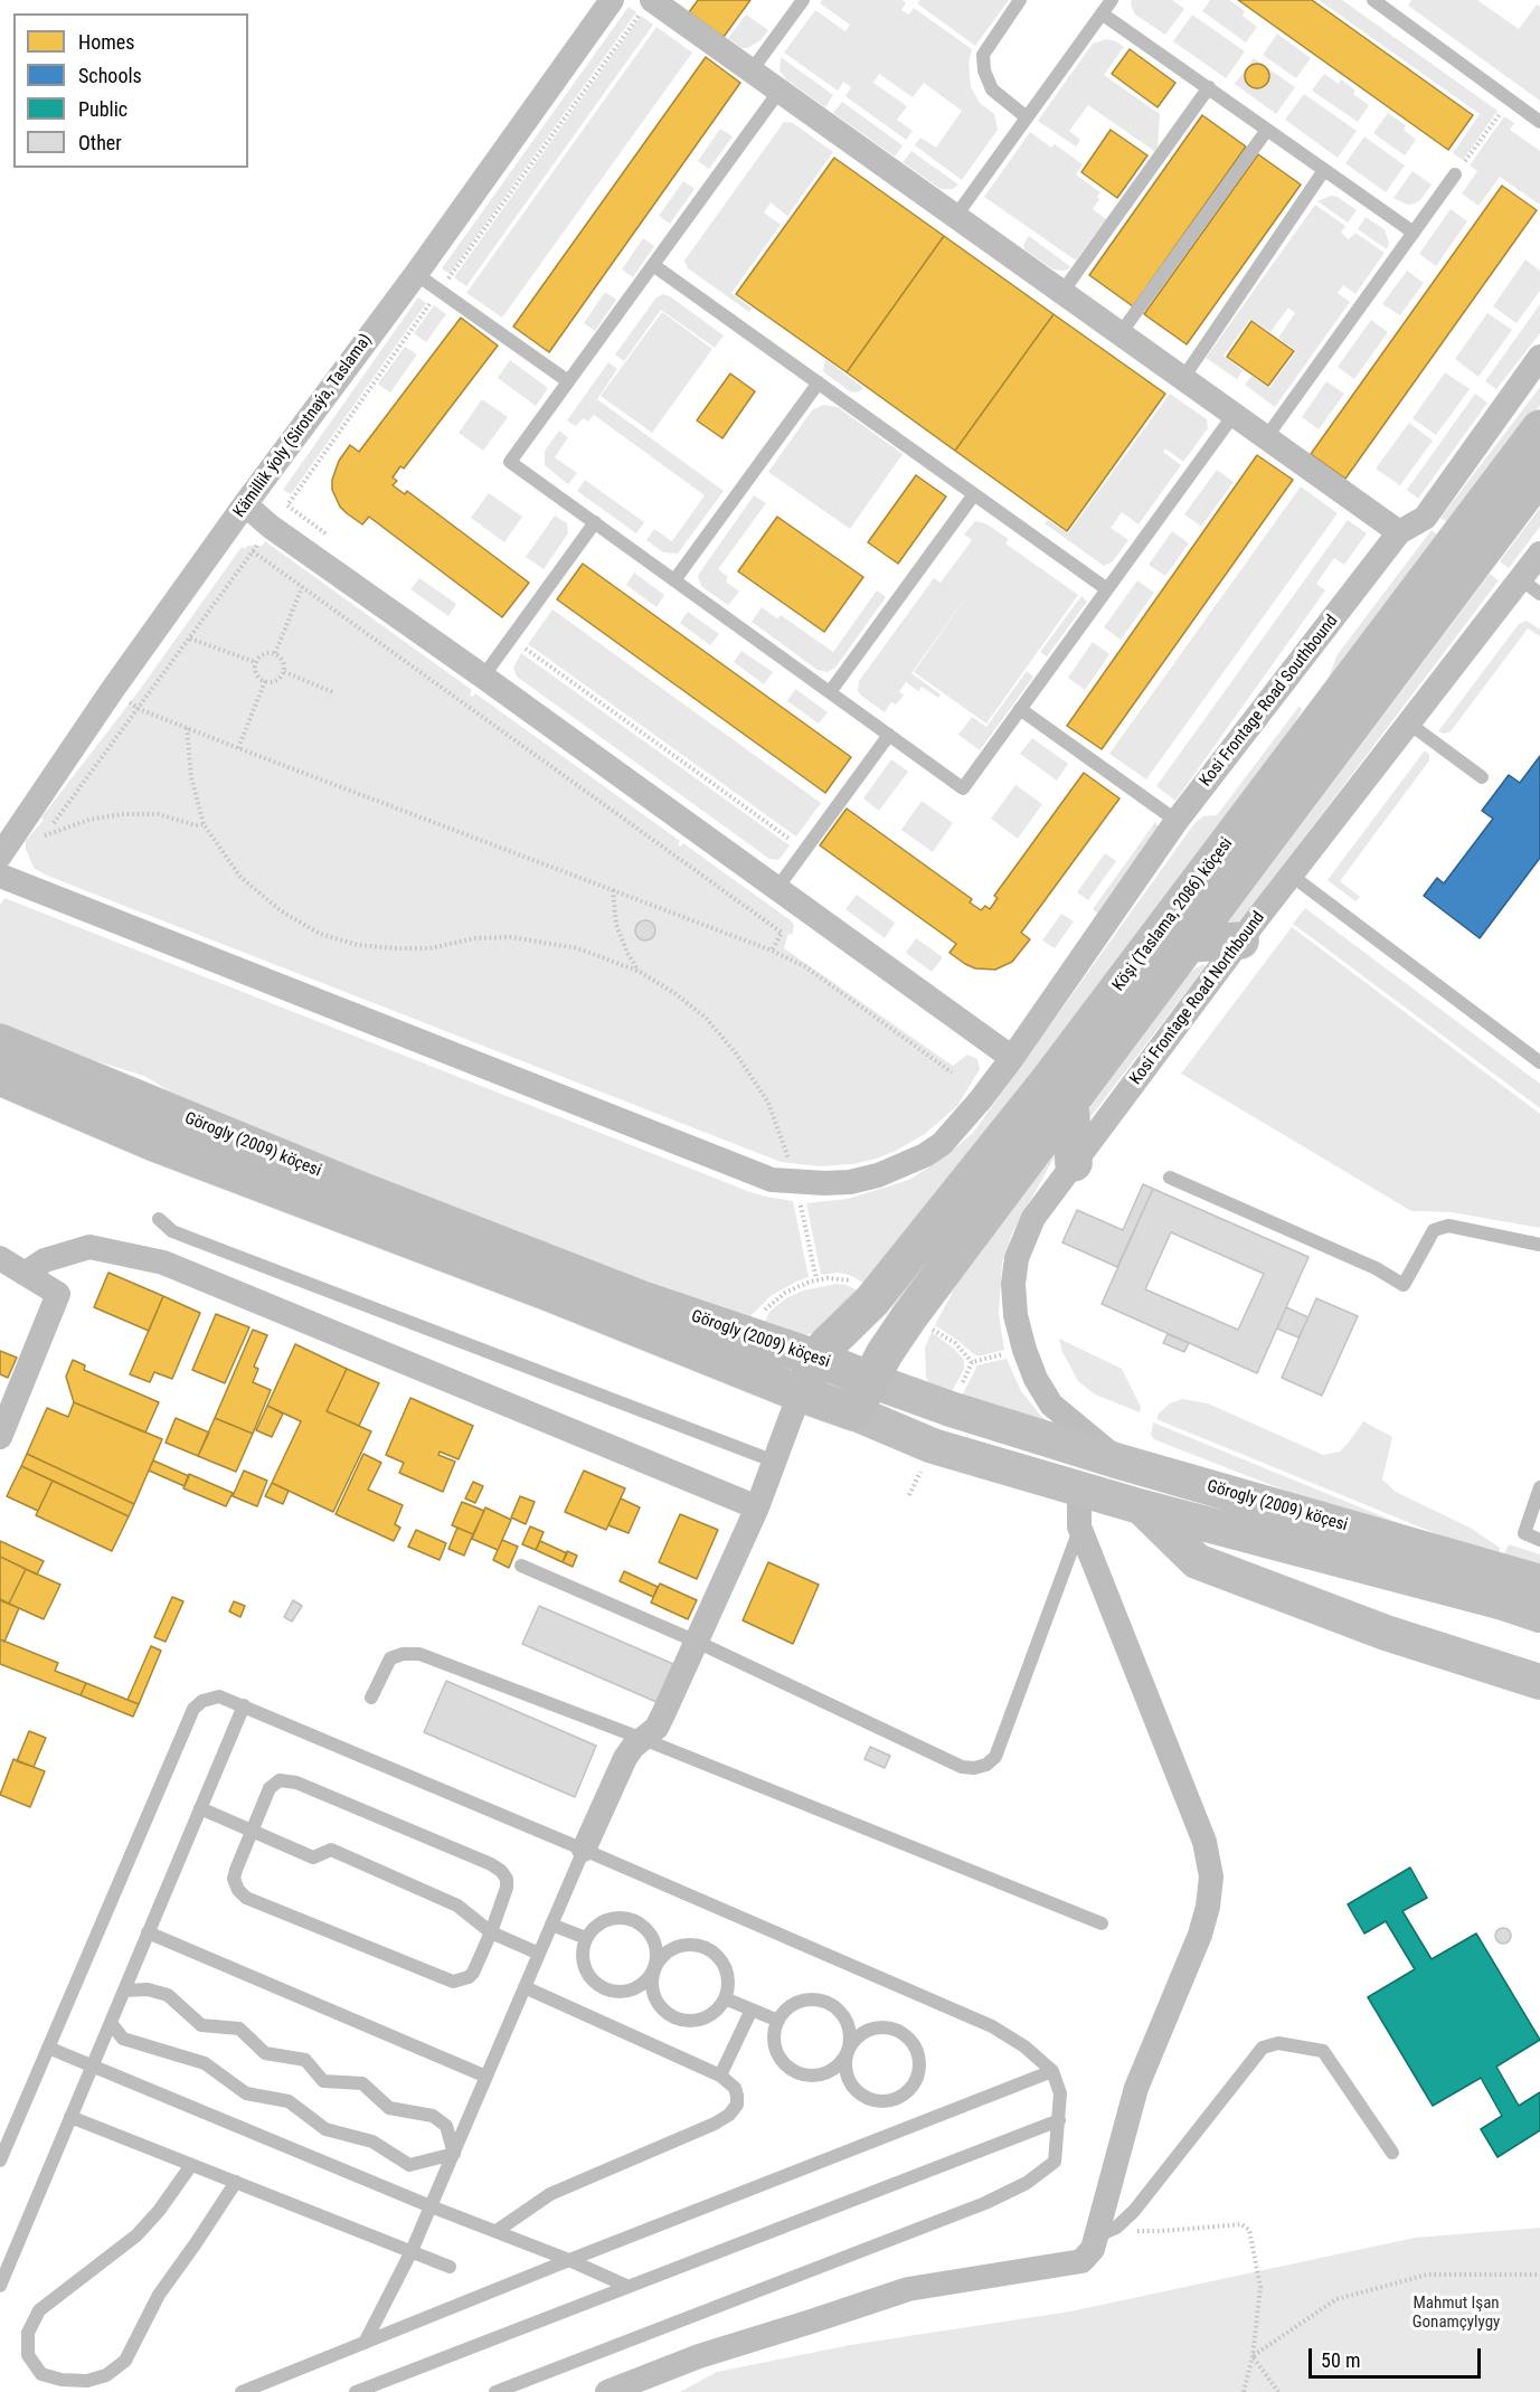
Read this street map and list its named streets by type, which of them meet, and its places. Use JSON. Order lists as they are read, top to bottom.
{
  "streets": {
    "main road": ["Köşi (Taslama, 2086) köçesi", "Görogly (2009) köçesi"],
    "street": ["Kämillik ýoly (Sirotnaýa, Taslama)", "Kosi Frontage Road Southbound", "Kosi Frontage Road Northbound"]
  },
  "crossings": [
    ["Köşi (Taslama, 2086) köçesi", "Görogly (2009) köçesi"],
    ["Kosi Frontage Road Northbound", "Görogly (2009) köçesi"]
  ],
  "parks": ["Mahmut Işan Gonamçylygy"],
  "legend": [
    "Homes",
    "Schools",
    "Public",
    "Other"
  ],
  "scale_bar": "50 m"
}
